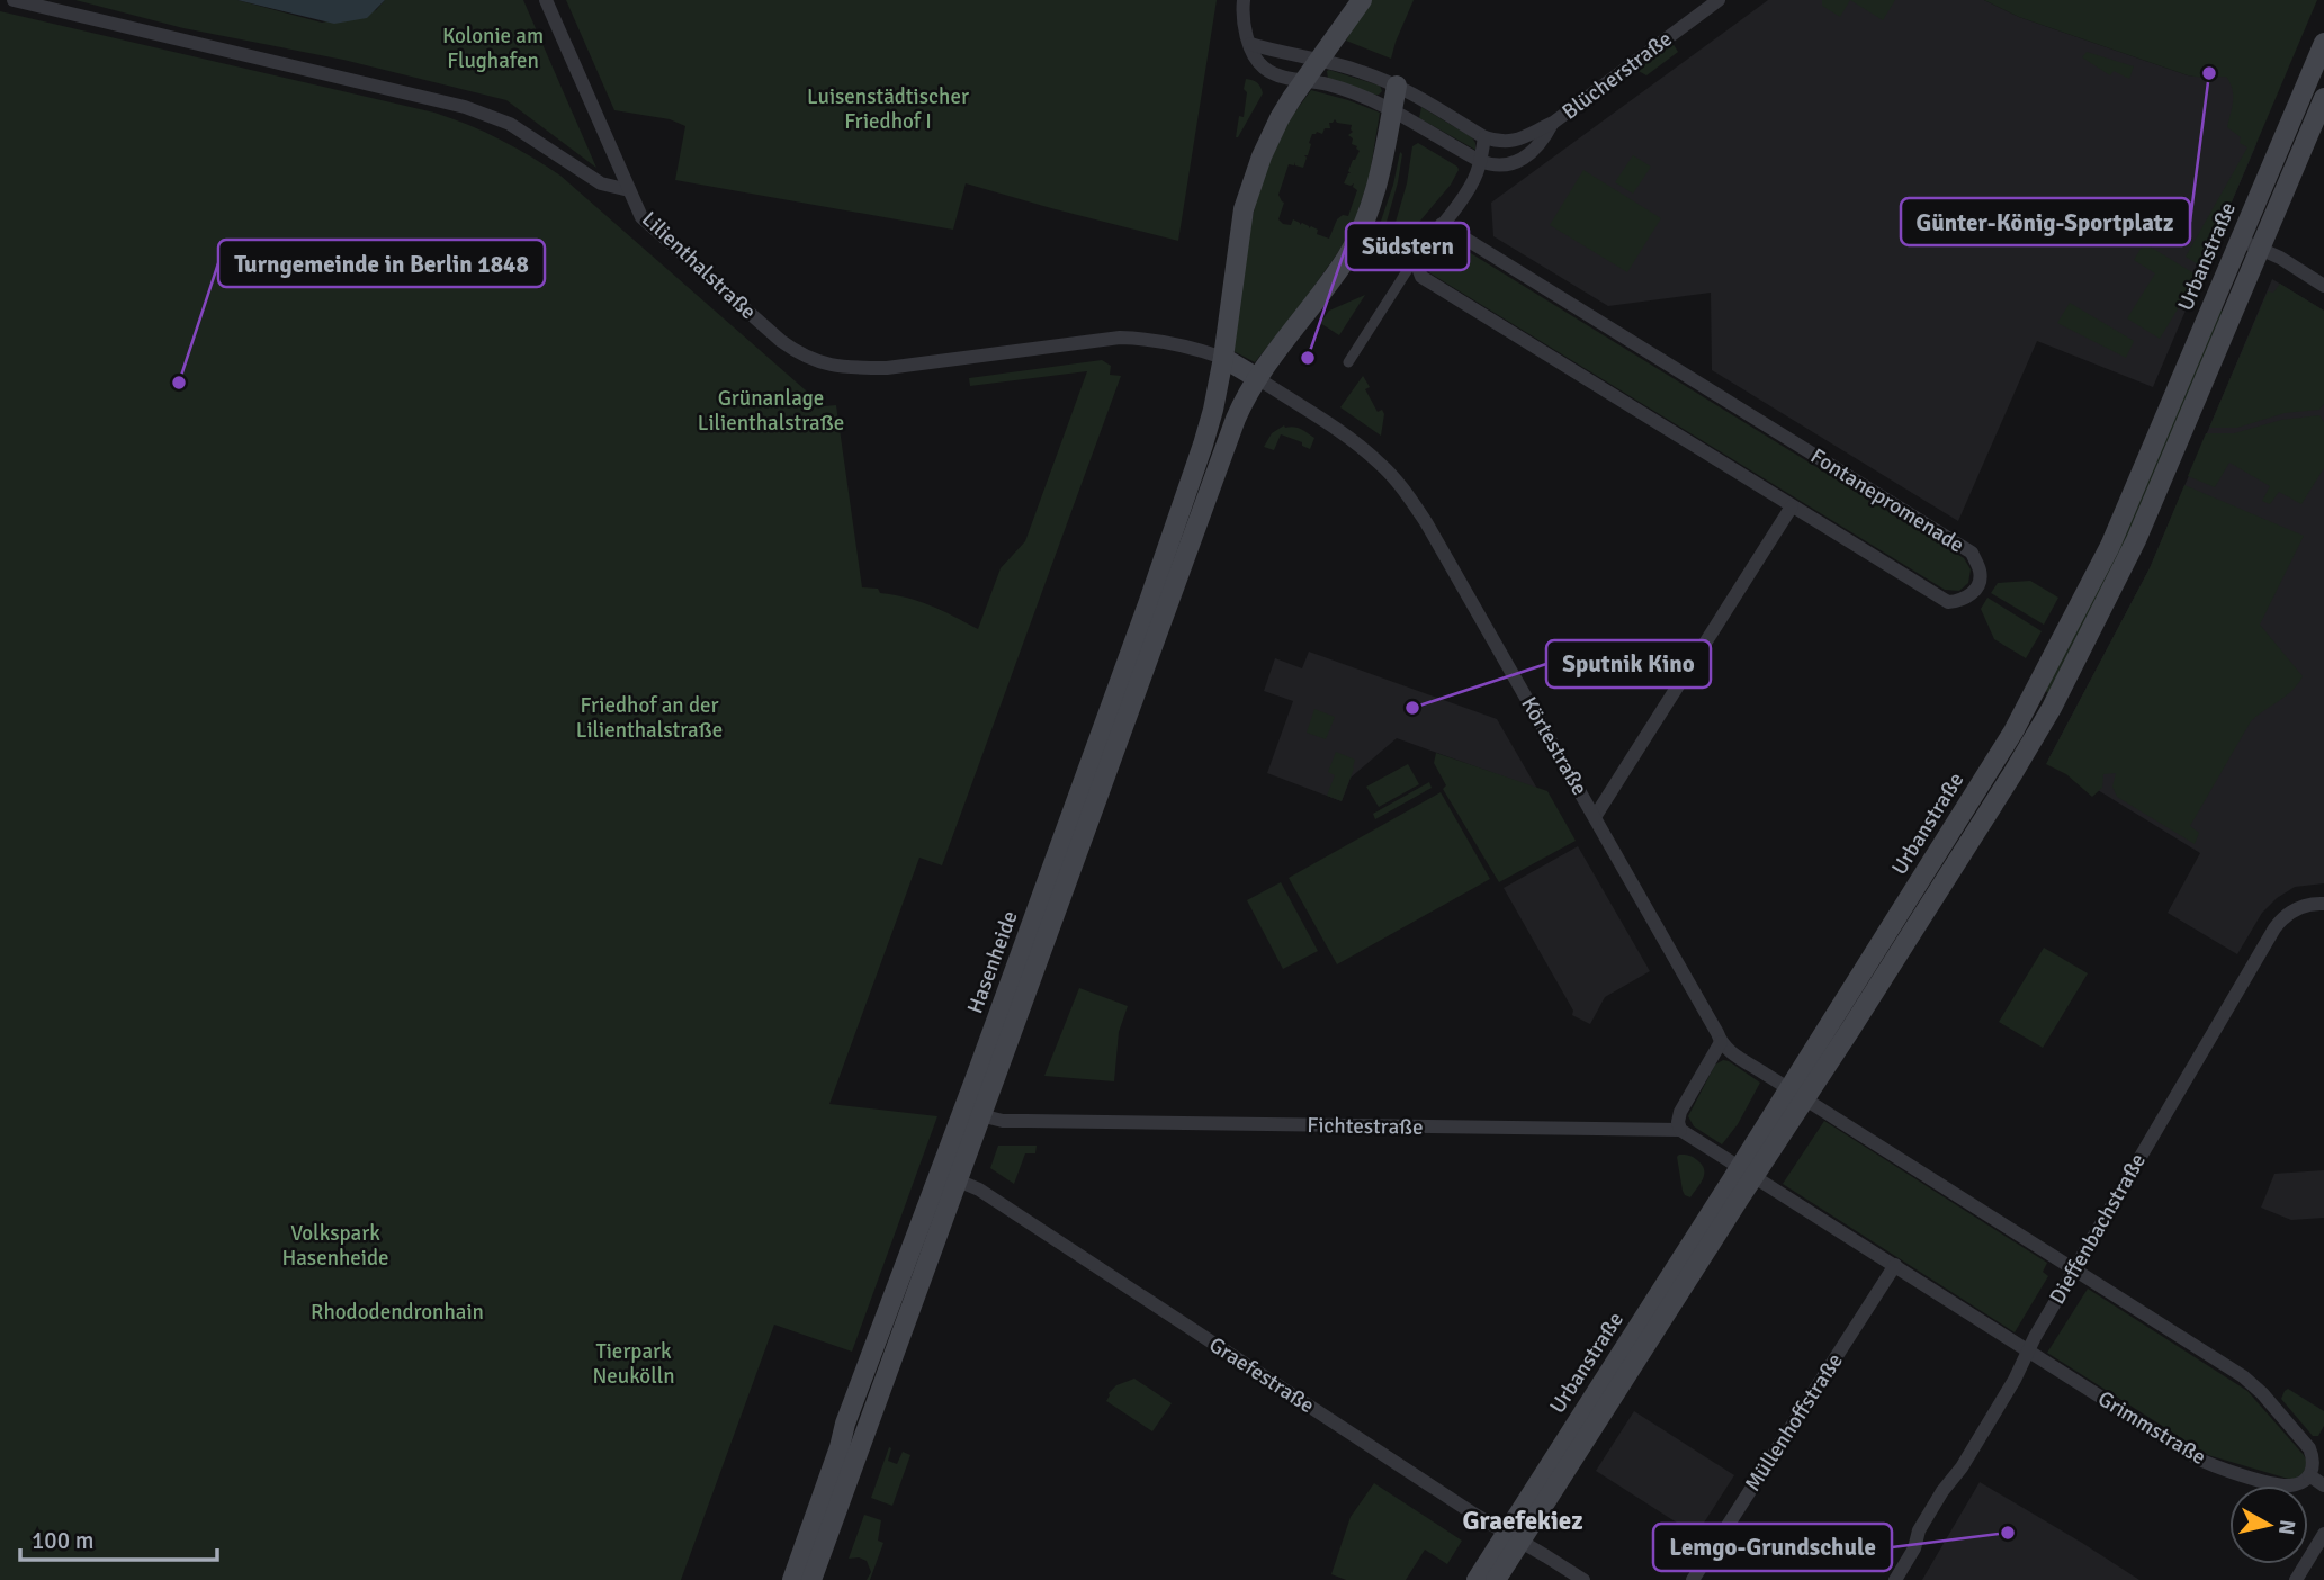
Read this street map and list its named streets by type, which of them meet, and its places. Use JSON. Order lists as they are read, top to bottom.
{
  "streets": {
    "main road": ["Urbanstraße", "Hasenheide"],
    "street": [
      "Blücherstraße",
      "Lilienthalstraße",
      "Fontanepromenade",
      "Körtestraße",
      "Fichtestraße",
      "Dieffenbachstraße",
      "Graefestraße",
      "Müllenhoffstraße",
      "Grimmstraße"
    ]
  },
  "crossings": [
    ["Urbanstraße", "Körtestraße"],
    ["Urbanstraße", "Graefestraße"],
    ["Urbanstraße", "Grimmstraße"],
    ["Lilienthalstraße", "Hasenheide"],
    ["Körtestraße", "Hasenheide"],
    ["Hasenheide", "Fichtestraße"],
    ["Hasenheide", "Graefestraße"],
    ["Dieffenbachstraße", "Grimmstraße"],
    ["Müllenhoffstraße", "Grimmstraße"]
  ],
  "districts": ["Graefekiez"],
  "parks": [
    "Kolonie am Flughafen",
    "Luisenstädtischer Friedhof I",
    "Grünanlage Lilienthalstraße",
    "Friedhof an der Lilienthalstraße",
    "Volkspark Hasenheide",
    "Rhododendronhain",
    "Tierpark Neukölln"
  ],
  "places": [
    "Günter-König-Sportplatz",
    "Südstern",
    "Turngemeinde in Berlin 1848",
    "Sputnik Kino",
    "Lemgo-Grundschule"
  ],
  "scale_bar": "100 m",
  "north": "right"
}
